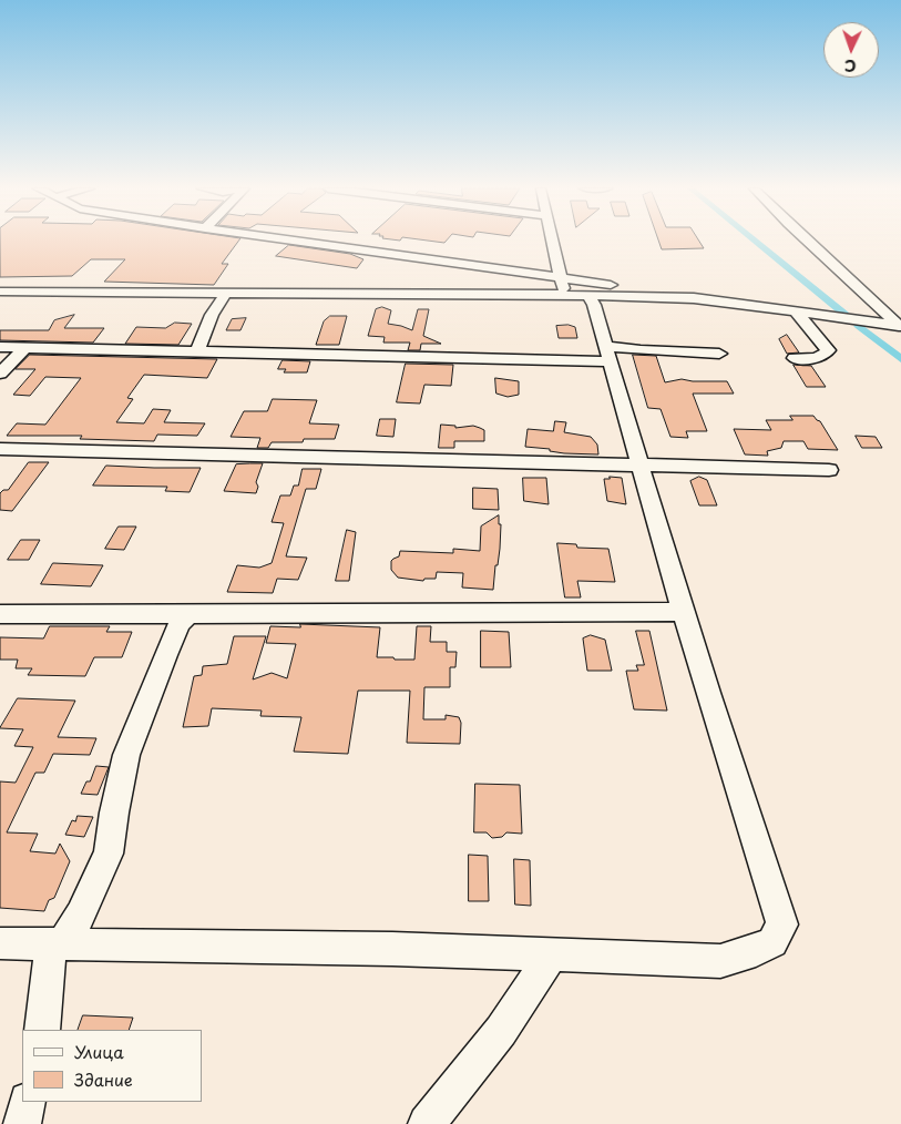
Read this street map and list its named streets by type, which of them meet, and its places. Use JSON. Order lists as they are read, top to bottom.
{
  "legend": ["Улица", "Здание"],
  "north": "bottom"
}
